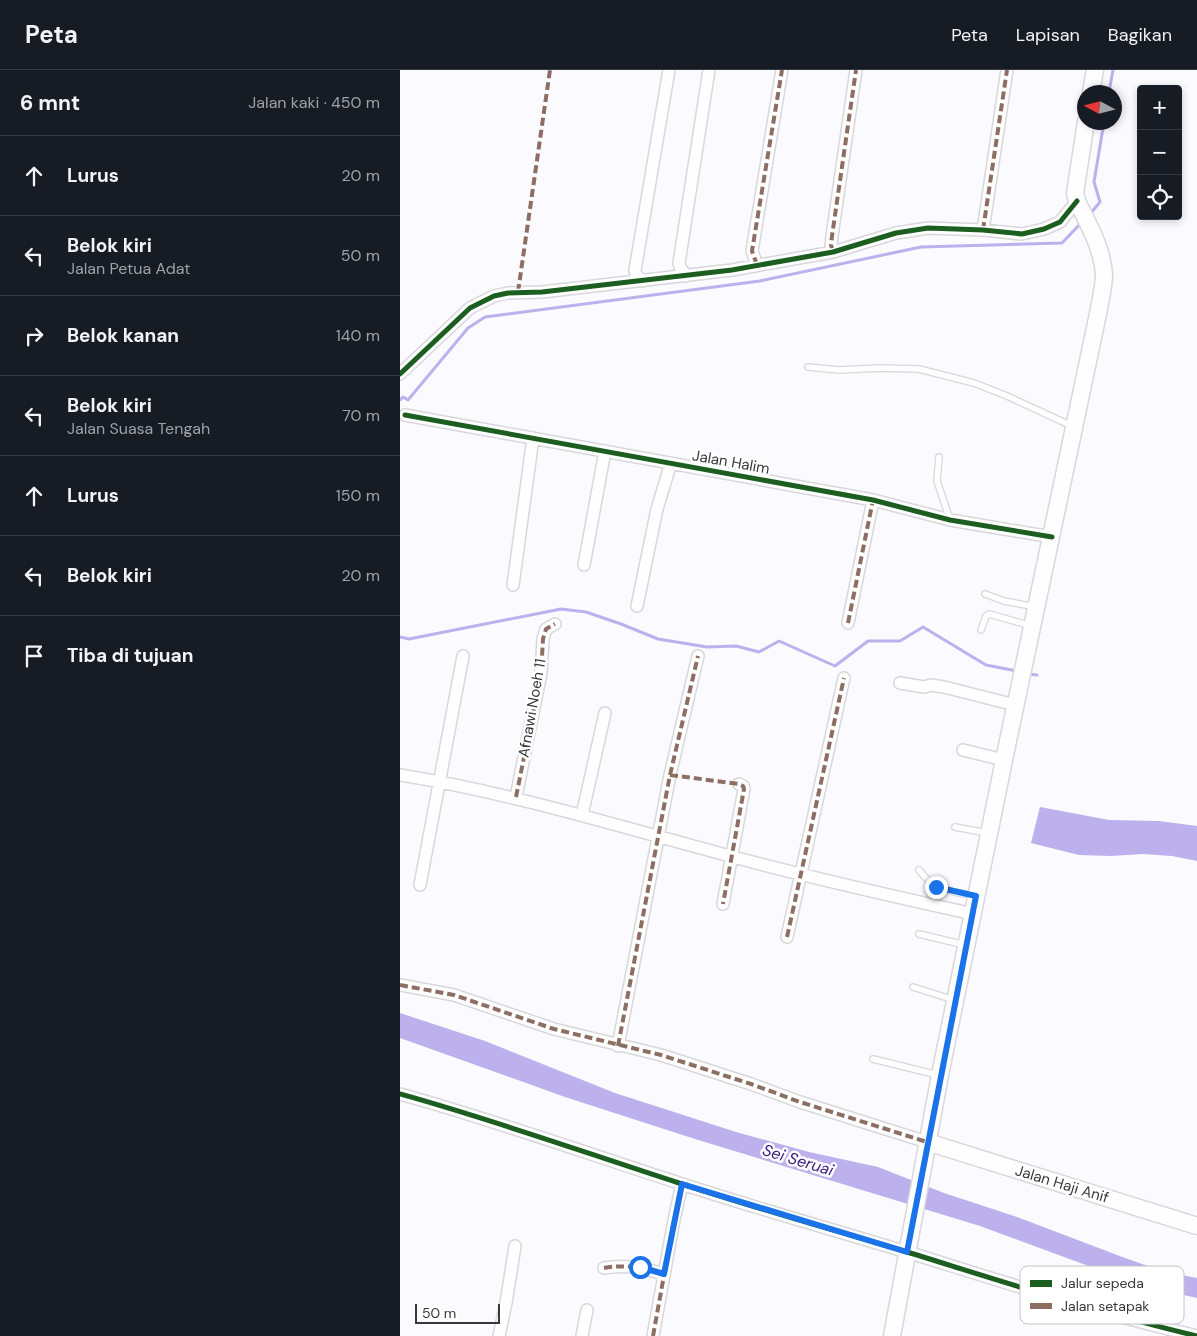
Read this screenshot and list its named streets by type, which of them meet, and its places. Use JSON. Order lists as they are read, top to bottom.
{
  "streets": {
    "main road": ["Jalan Haji Anif"],
    "street": ["Jalan Halim", "Afnawi Noeh 11"]
  },
  "water": ["Sei Seruai"],
  "legend": ["Jalur sepeda", "Jalan setapak"],
  "scale_bar": "50 m",
  "north": "left",
  "page": {
    "header": "Peta",
    "nav": ["Peta", "Lapisan", "Bagikan"],
    "heading": ["6 mnt", "Jalan kaki · 450 m"],
    "map_buttons": ["+", "−"],
    "list": [
      ["Lurus", "20 m"],
      ["Belok kiri", "Jalan Petua Adat", "50 m"],
      ["Belok kanan", "140 m"],
      ["Belok kiri", "Jalan Suasa Tengah", "70 m"],
      ["Lurus", "150 m"],
      ["Belok kiri", "20 m"],
      "Tiba di tujuan"
    ],
    "scale": "50 m"
  }
}
